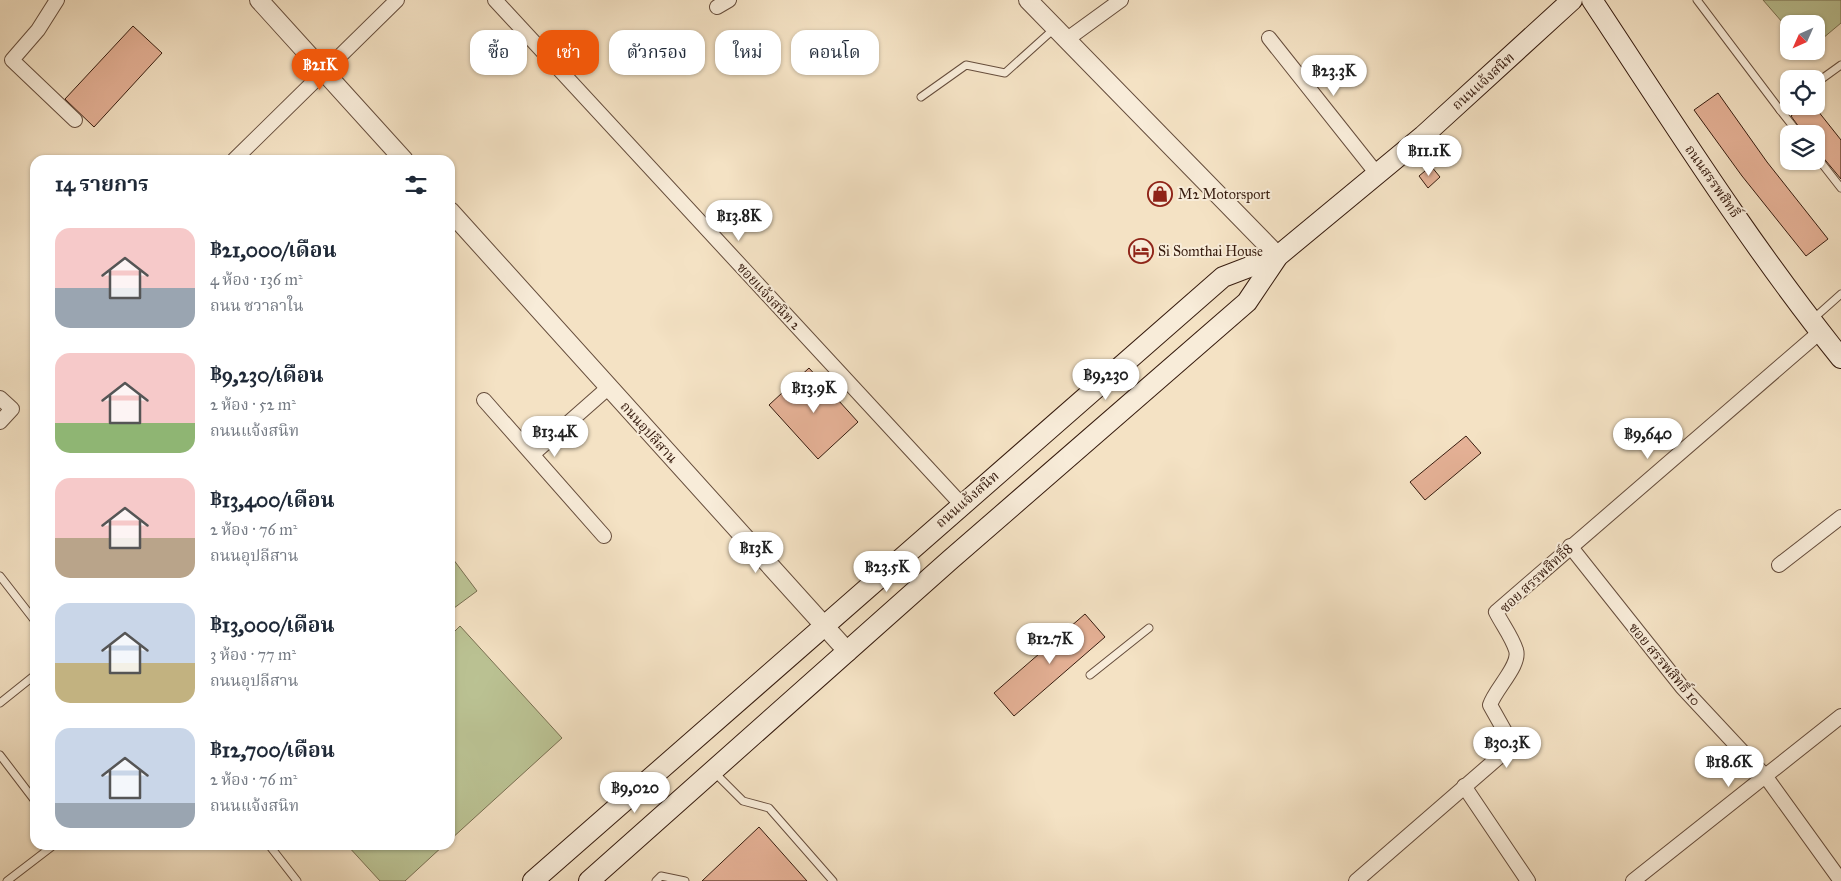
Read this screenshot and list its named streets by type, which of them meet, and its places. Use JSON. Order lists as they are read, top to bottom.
{
  "streets": {
    "main road": ["ถนนแจ้งสนิท", "ถนนสรรพสิทธิ์"],
    "street": [
      "ซอยแจ้งสนิท 2",
      "ถนนอุปลีสาน",
      "ซอย สรรพสิทธิ์8",
      "ซอย สรรพสิทธิ์ 10"
    ]
  },
  "crossings": [
    ["ถนนแจ้งสนิท", "ซอยแจ้งสนิท 2"],
    ["ถนนแจ้งสนิท", "ถนนอุปลีสาน"],
    ["ถนนสรรพสิทธิ์", "ซอย สรรพสิทธิ์8"],
    ["ซอย สรรพสิทธิ์8", "ซอย สรรพสิทธิ์ 10"]
  ],
  "places": {
    "shop": ["M2 Motorsport"],
    "hotel": ["Si Somthai House"]
  },
  "north": "bottom left",
  "page": {
    "chip": [
      "ซื้อ",
      "เช่า",
      "ตัวกรอง",
      "ใหม่",
      "คอนโด"
    ],
    "price": [
      "฿21K",
      "฿23.3K",
      "฿11.1K",
      "฿13.8K",
      "฿9,230",
      "฿13.9K",
      "฿13.4K",
      "฿9,640",
      "฿13K",
      "฿23.5K",
      "฿12.7K",
      "฿30.3K",
      "฿18.6K",
      "฿9,020"
    ],
    "heading": "14 รายการ",
    "list": [
      {
        "name": "฿21,000/เดือน",
        "note": "4 ห้อง · 136 m² · ถนน ชวาลาใน"
      },
      {
        "name": "฿9,230/เดือน",
        "note": "2 ห้อง · 52 m² · ถนนแจ้งสนิท"
      },
      {
        "name": "฿13,400/เดือน",
        "note": "2 ห้อง · 76 m² · ถนนอุปลีสาน"
      },
      {
        "name": "฿13,000/เดือน",
        "note": "3 ห้อง · 77 m² · ถนนอุปลีสาน"
      },
      {
        "name": "฿12,700/เดือน",
        "note": "2 ห้อง · 76 m² · ถนนแจ้งสนิท"
      }
    ]
  }
}
